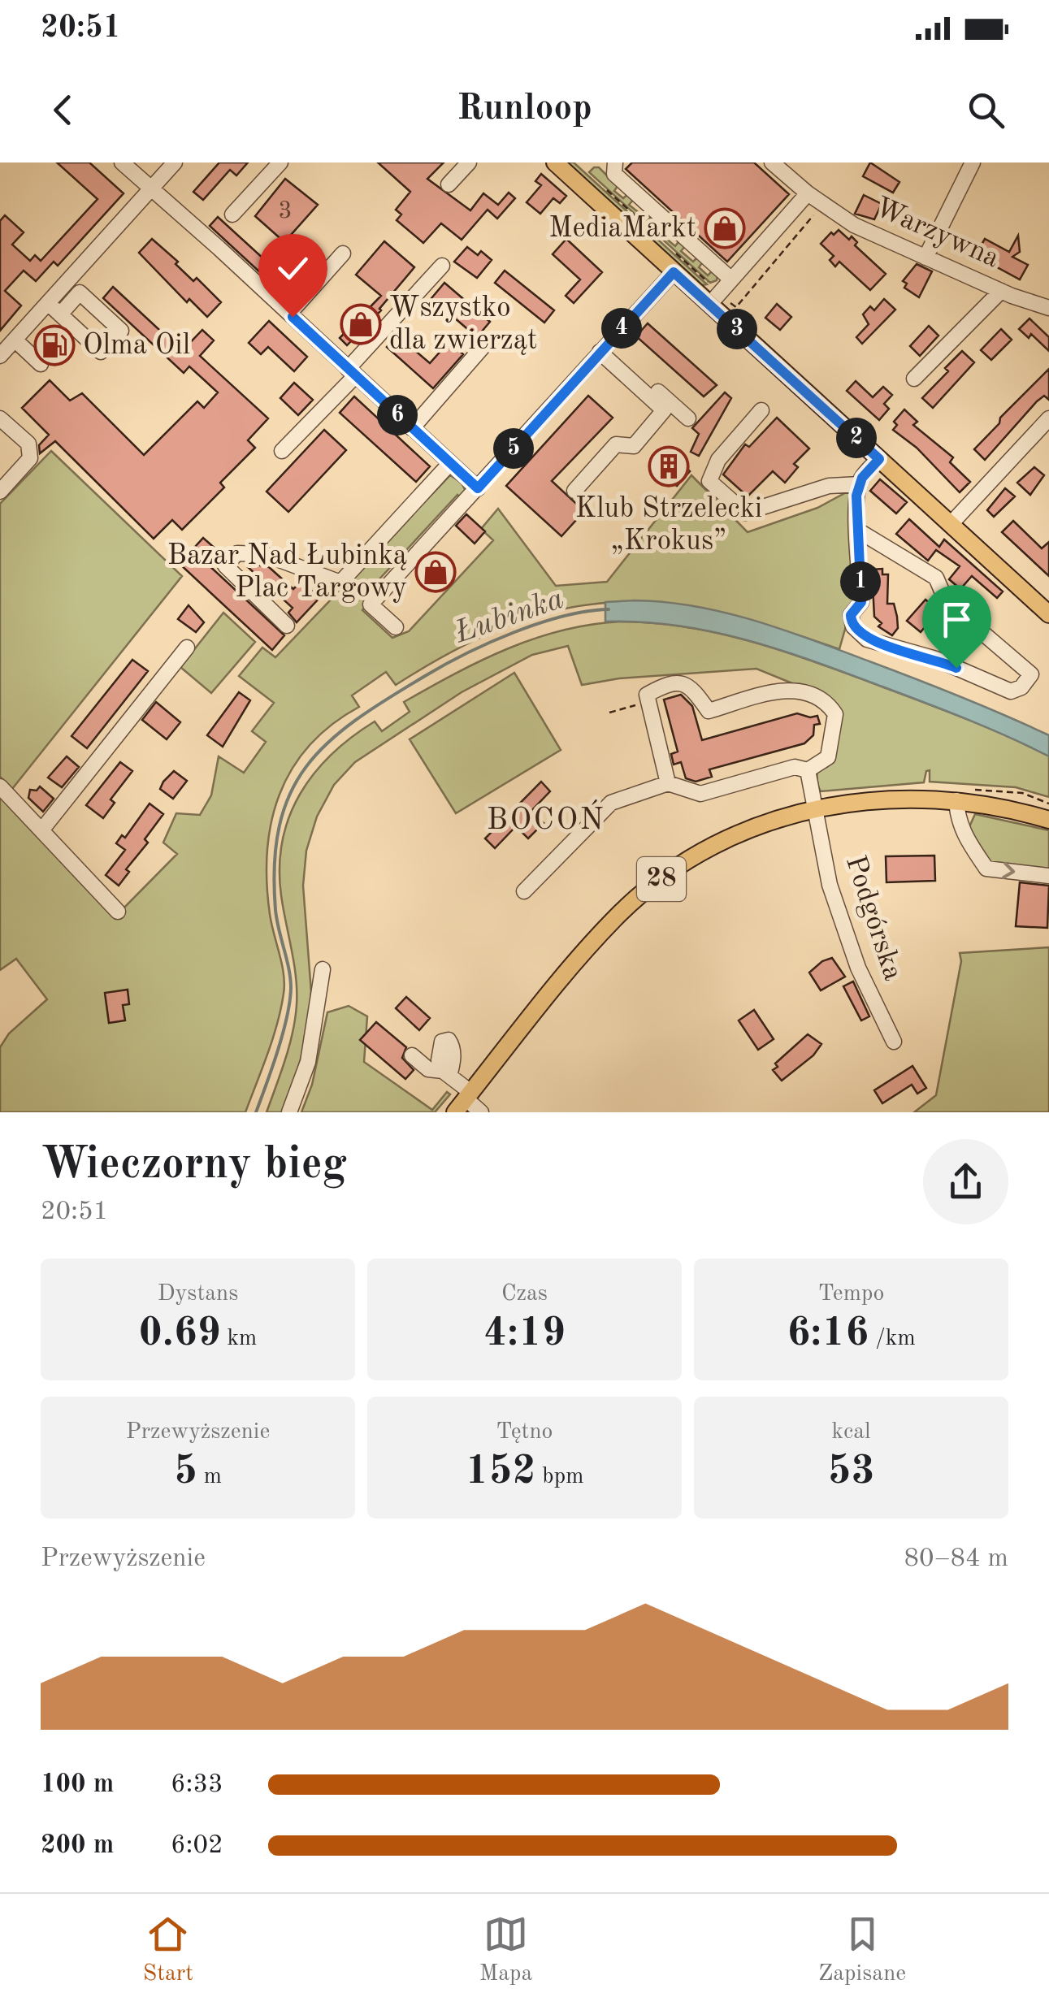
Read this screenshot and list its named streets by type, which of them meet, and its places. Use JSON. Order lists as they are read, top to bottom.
{
  "streets": {
    "main road": ["28"],
    "street": ["Warzywna", "Podgórska"]
  },
  "crossings": [
    ["28", "Podgórska"]
  ],
  "districts": ["BOCOŃ"],
  "water": ["Łubinka"],
  "places": {
    "shop": ["MediaMarkt", "Wszystko dla zwierząt", "Bazar Nad Łubinką Plac Targowy"],
    "fuel station": ["Olma Oil"],
    "building": ["Klub Strzelecki „Krokus”"]
  },
  "house_numbers": ["3"],
  "page": {
    "status": "20:51",
    "header": "Runloop",
    "pins": [
      "4",
      "3",
      "6",
      "2",
      "5",
      "1"
    ],
    "heading": ["Wieczorny bieg", "20:51"],
    "stats": [
      ["Dystans", "0.69 km"],
      ["Czas", "4:19"],
      ["Tempo", "6:16 /km"],
      ["Przewyższenie", "5 m"],
      ["Tętno", "152 bpm"],
      ["kcal", "53"]
    ],
    "chart": ["Przewyższenie", "80–84 m"],
    "list": [
      {
        "name": "100 m",
        "note": "6:33"
      },
      {
        "name": "200 m",
        "note": "6:02"
      }
    ],
    "tabs": ["Start", "Mapa", "Zapisane"]
  }
}
